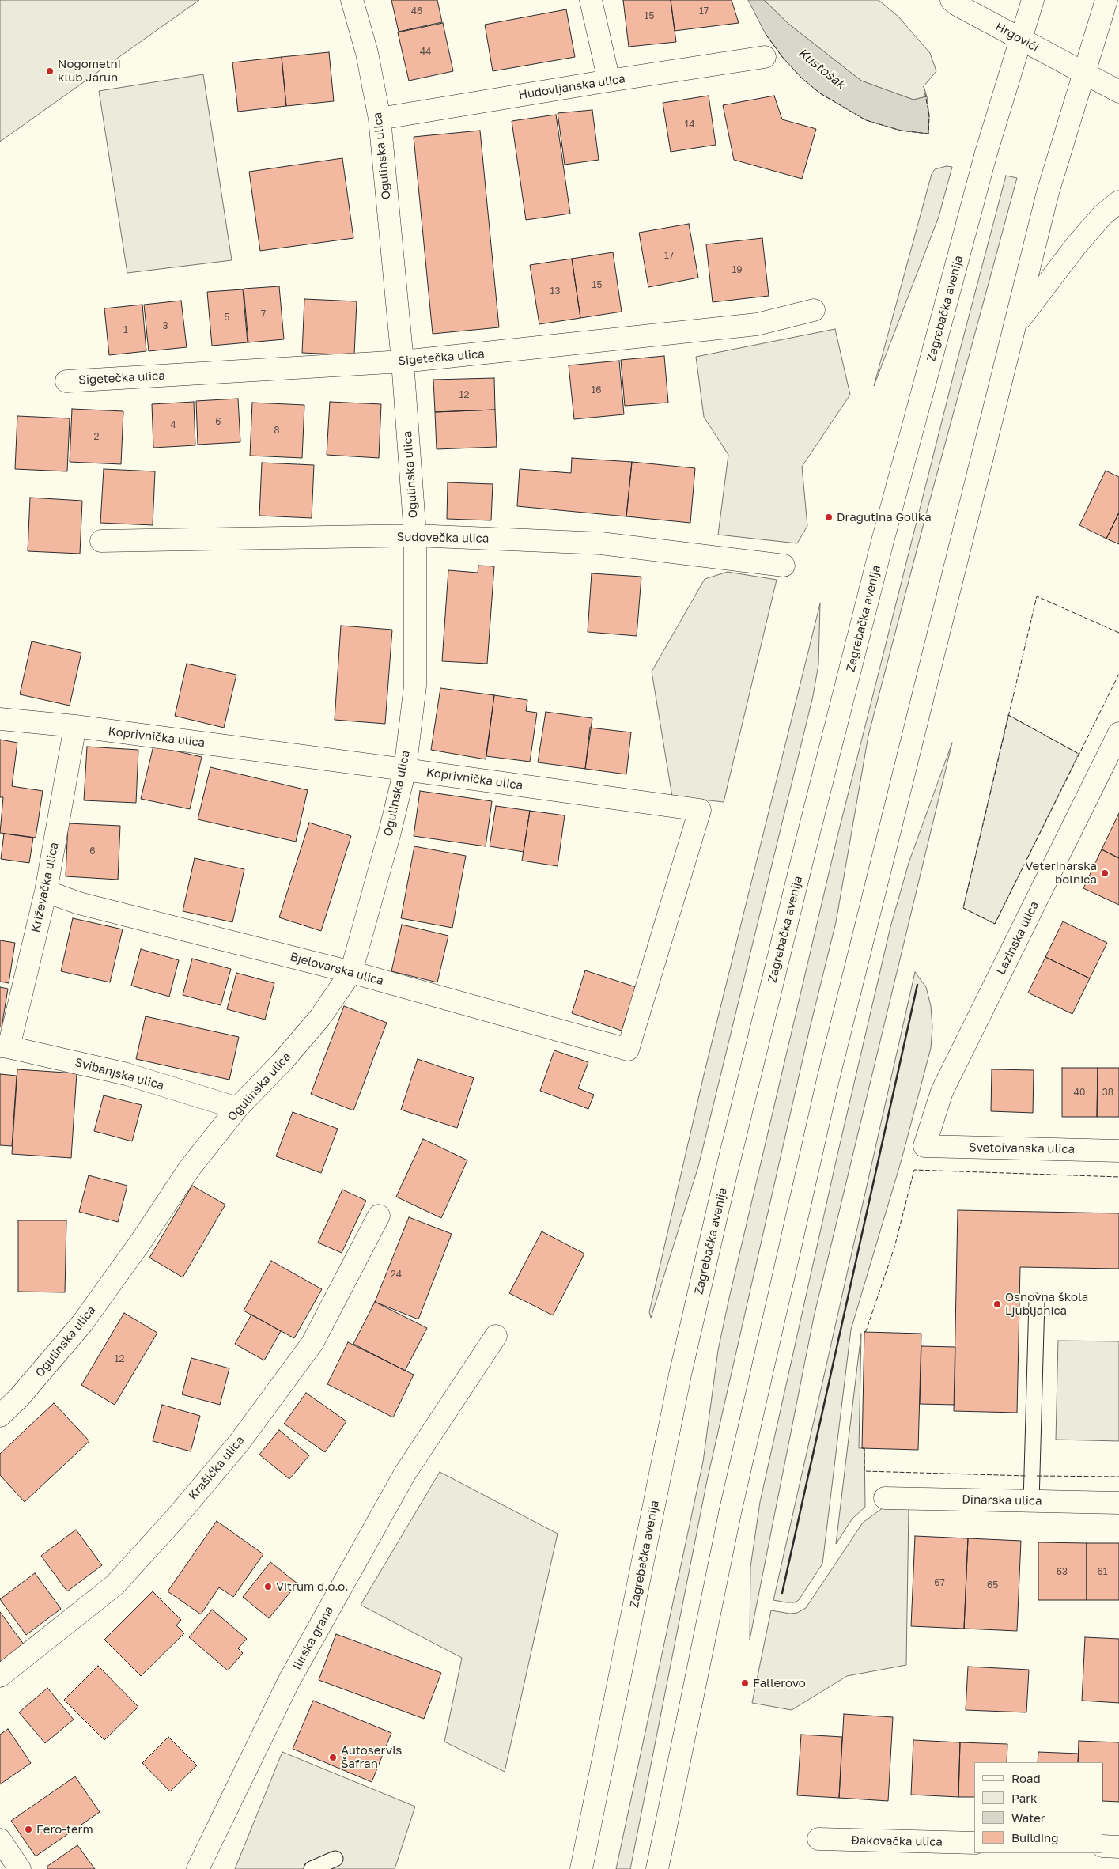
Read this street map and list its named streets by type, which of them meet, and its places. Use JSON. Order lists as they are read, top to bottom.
{
  "streets": {
    "street": [
      "Hrgovići",
      "Hudovljanska ulica",
      "Ogulinska ulica",
      "Zagrebačka avenija",
      "Sigetečka ulica",
      "Sudovečka ulica",
      "Koprivnička ulica",
      "Križevačka ulica",
      "Lazinska ulica",
      "Bjelovarska ulica",
      "Svibanjska ulica",
      "Svetoivanska ulica",
      "Krašićka ulica",
      "Dinarska ulica",
      "Ilirska grana",
      "Đakovačka ulica"
    ]
  },
  "crossings": [
    ["Hrgovići", "Zagrebačka avenija"],
    ["Hudovljanska ulica", "Ogulinska ulica"],
    ["Ogulinska ulica", "Sigetečka ulica"],
    ["Ogulinska ulica", "Sudovečka ulica"],
    ["Ogulinska ulica", "Koprivnička ulica"],
    ["Ogulinska ulica", "Bjelovarska ulica"],
    ["Ogulinska ulica", "Svibanjska ulica"],
    ["Koprivnička ulica", "Križevačka ulica"],
    ["Koprivnička ulica", "Bjelovarska ulica"],
    ["Križevačka ulica", "Bjelovarska ulica"],
    ["Križevačka ulica", "Svibanjska ulica"],
    ["Lazinska ulica", "Svetoivanska ulica"]
  ],
  "water": ["Kustošak"],
  "places": [
    "Nogometni klub Jarun",
    "Dragutina Golika",
    "Veterinarska bolnica",
    "Osnovna škola Ljubljanica",
    "Vitrum d.o.o.",
    "Fallerovo",
    "Autoservis Šafran",
    "Fero-term"
  ],
  "house_numbers": [
    "46",
    "17",
    "15",
    "44",
    "14",
    "17",
    "19",
    "15",
    "13",
    "7",
    "5",
    "3",
    "1",
    "16",
    "12",
    "6",
    "4",
    "8",
    "2",
    "6",
    "40",
    "38",
    "24",
    "12",
    "63",
    "61",
    "67",
    "65"
  ],
  "legend": [
    "Road",
    "Park",
    "Water",
    "Building"
  ]
}
